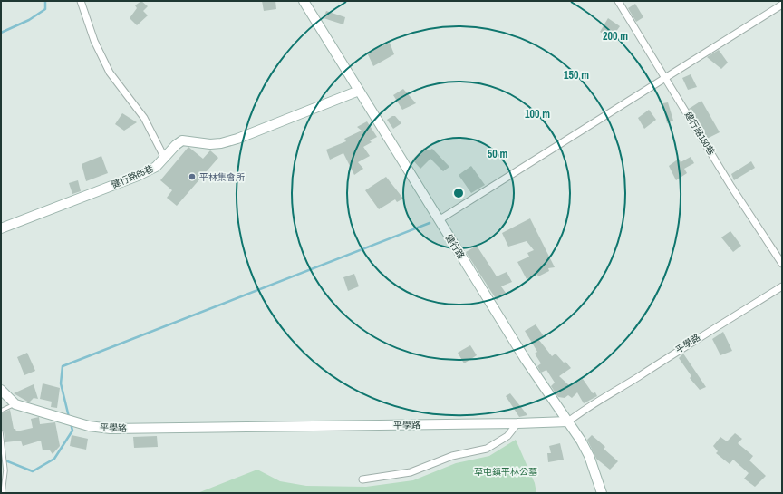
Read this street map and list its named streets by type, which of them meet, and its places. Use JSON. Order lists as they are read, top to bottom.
{
  "streets": {
    "street": [
      "建行路150巷",
      "健行路65巷",
      "健行路",
      "平學路"
    ]
  },
  "crossings": [
    ["健行路65巷", "健行路"],
    ["健行路", "平學路"]
  ],
  "parks": ["草屯鎮平林公墓"],
  "places": ["平林集會所"],
  "rings": [
    "200 m",
    "150 m",
    "100 m",
    "50 m"
  ]
}
